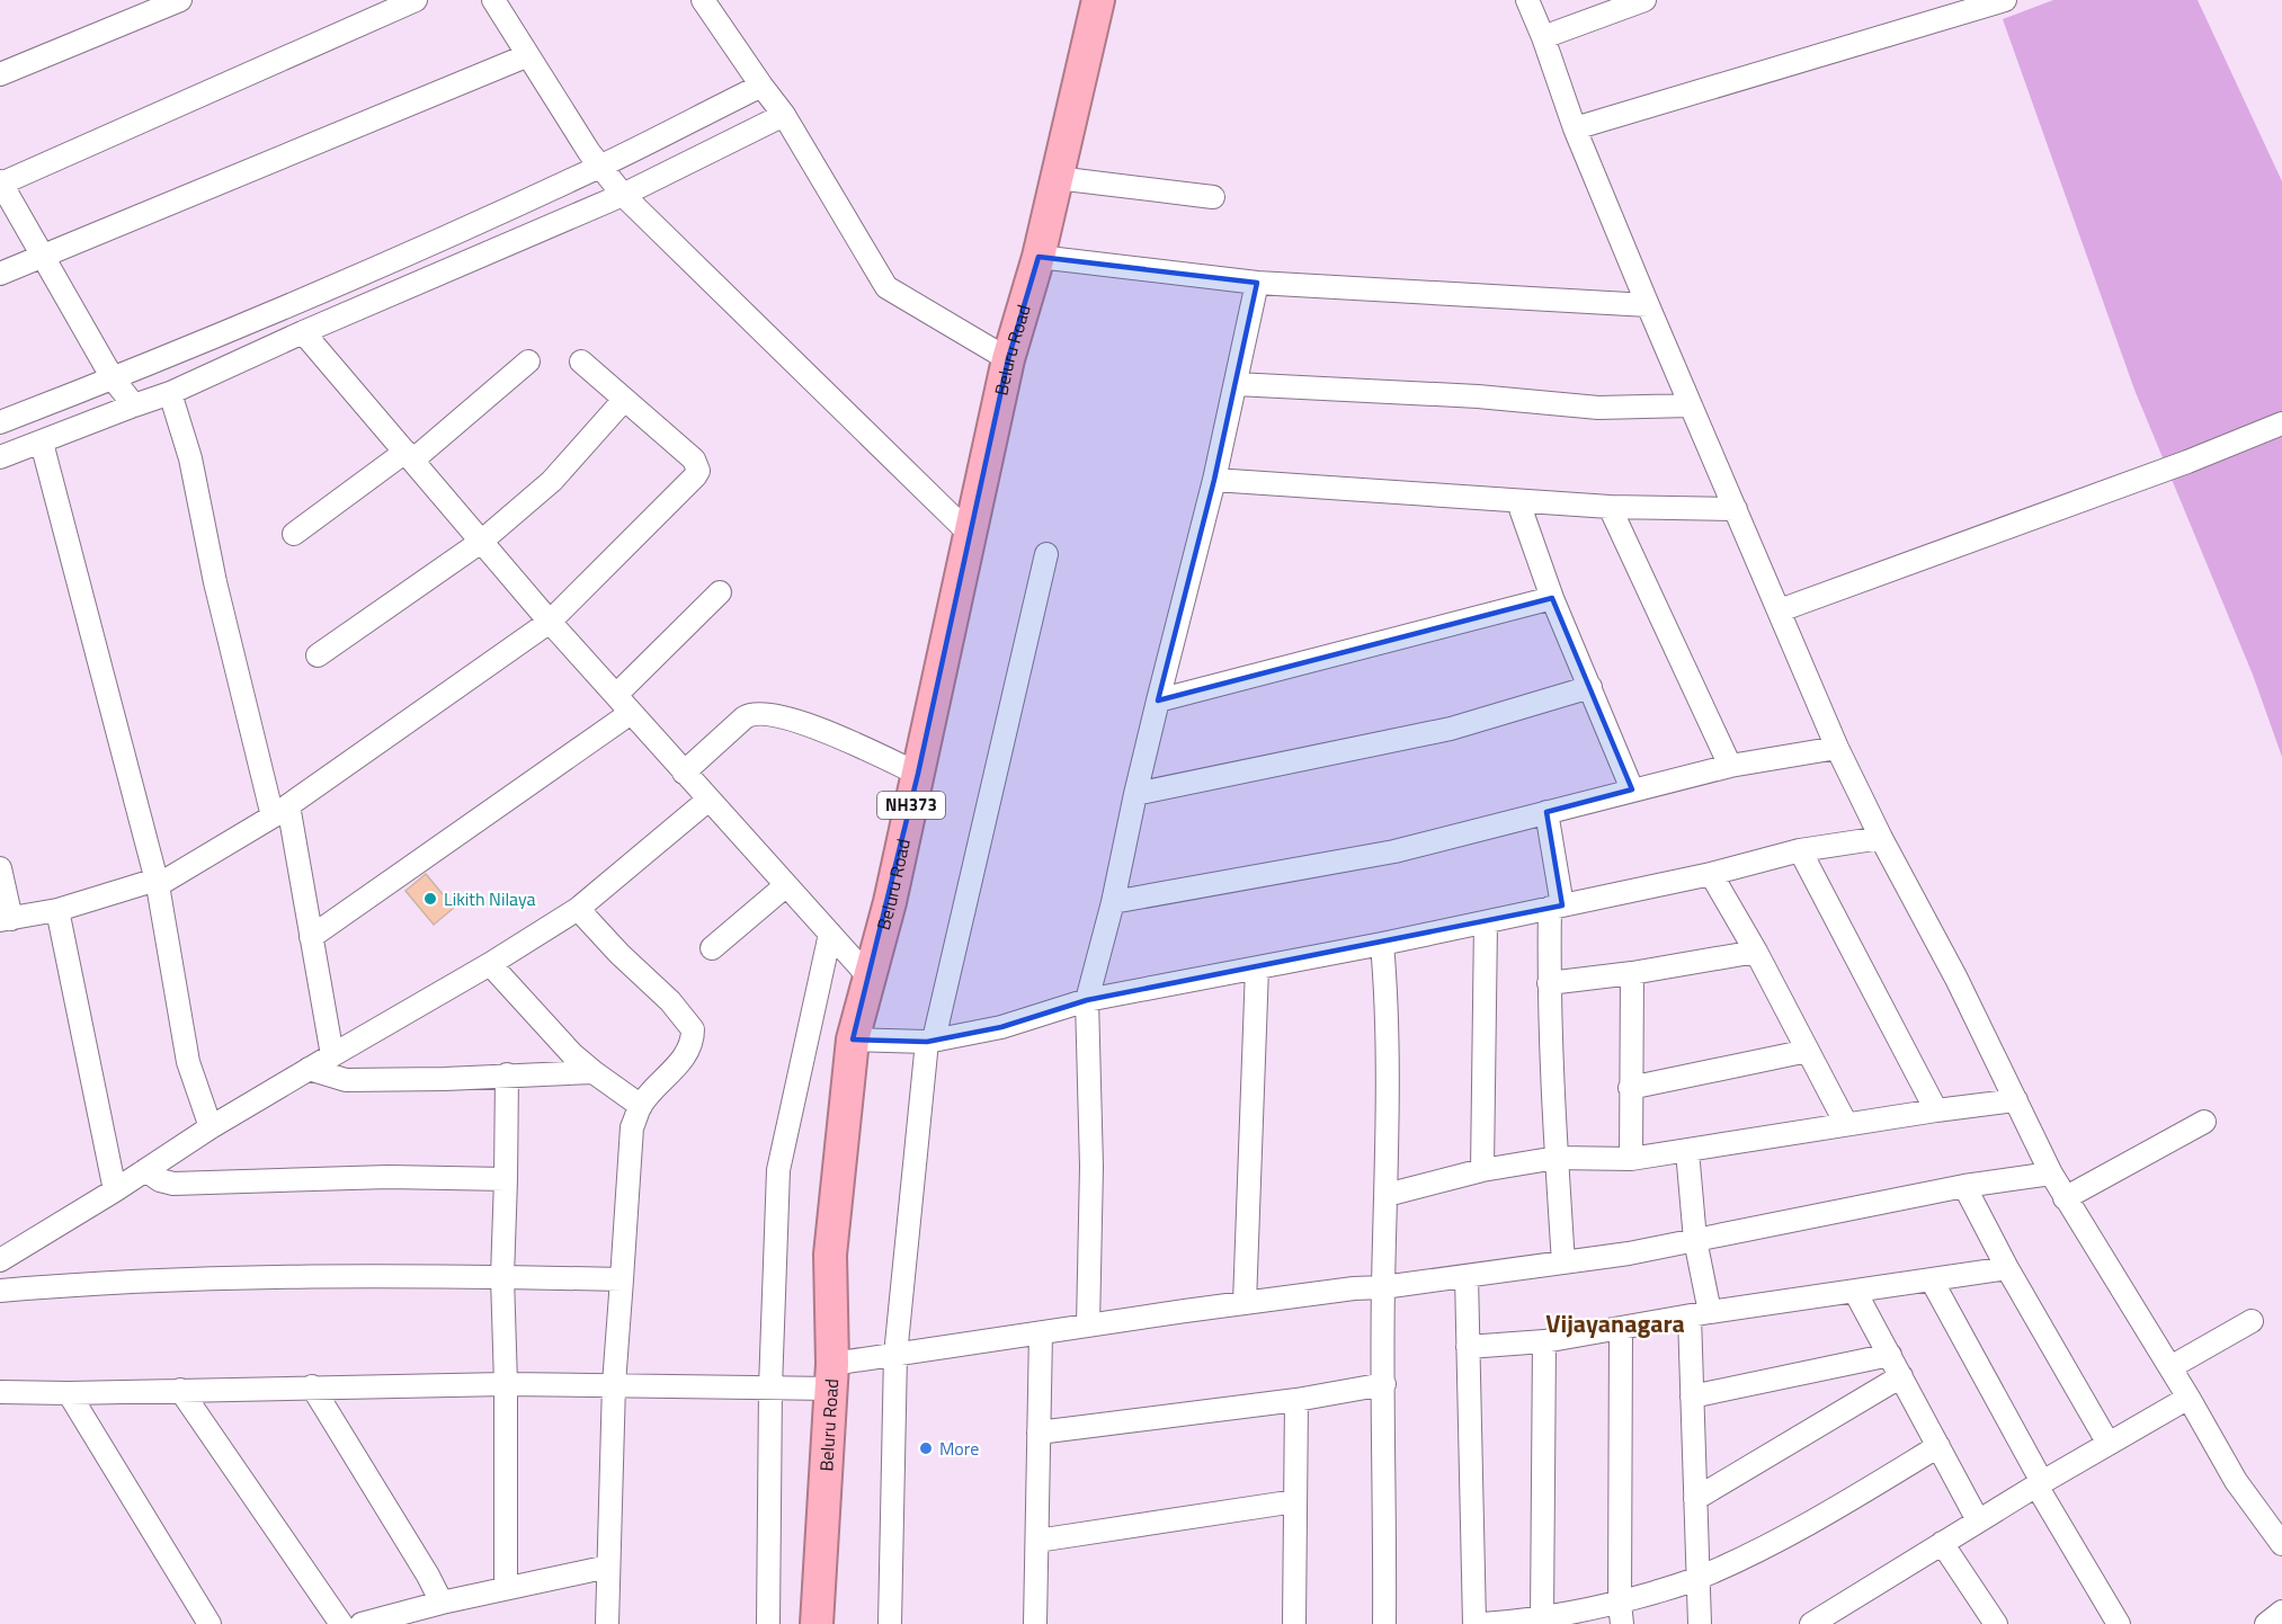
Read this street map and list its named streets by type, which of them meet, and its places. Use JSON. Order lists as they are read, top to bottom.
{
  "streets": {
    "highway": ["Beluru Road", "NH373"]
  },
  "districts": ["Vijayanagara"],
  "places": ["Likith Nilaya", "More"]
}
